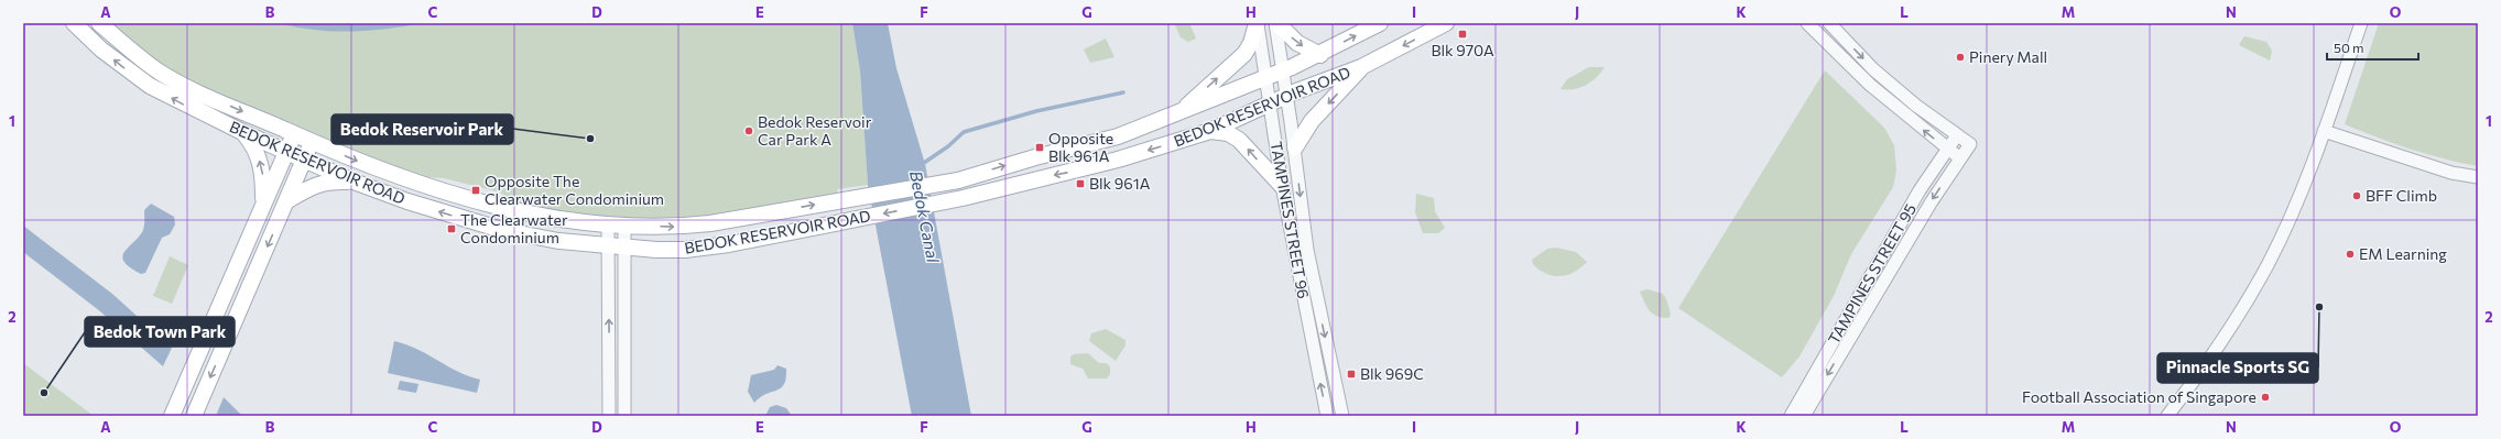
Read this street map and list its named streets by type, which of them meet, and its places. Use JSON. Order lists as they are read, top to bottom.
{
  "streets": {
    "main road": ["BEDOK RESERVOIR ROAD"],
    "street": ["TAMPINES STREET 96", "TAMPINES STREET 95"]
  },
  "crossings": [
    ["BEDOK RESERVOIR ROAD", "TAMPINES STREET 96"]
  ],
  "water": ["Bedok Canal"],
  "places": {
    "transit": [
      "Blk 970A",
      "Opposite Blk 961A",
      "Blk 961A",
      "Opposite The Clearwater Condominium",
      "The Clearwater Condominium",
      "Blk 969C"
    ],
    "other": [
      "Pinery Mall",
      "Bedok Reservoir Car Park A",
      "Bedok Reservoir Park",
      "BFF Climb",
      "EM Learning",
      "Pinnacle Sports SG",
      "Bedok Town Park",
      "Football Association of Singapore"
    ]
  },
  "scale_bar": "50 m",
  "grid": {
    "columns": [
      "A",
      "B",
      "C",
      "D",
      "E",
      "F",
      "G",
      "H",
      "I",
      "J",
      "K",
      "L",
      "M",
      "N",
      "O"
    ],
    "rows": ["1", "2"]
  }
}
